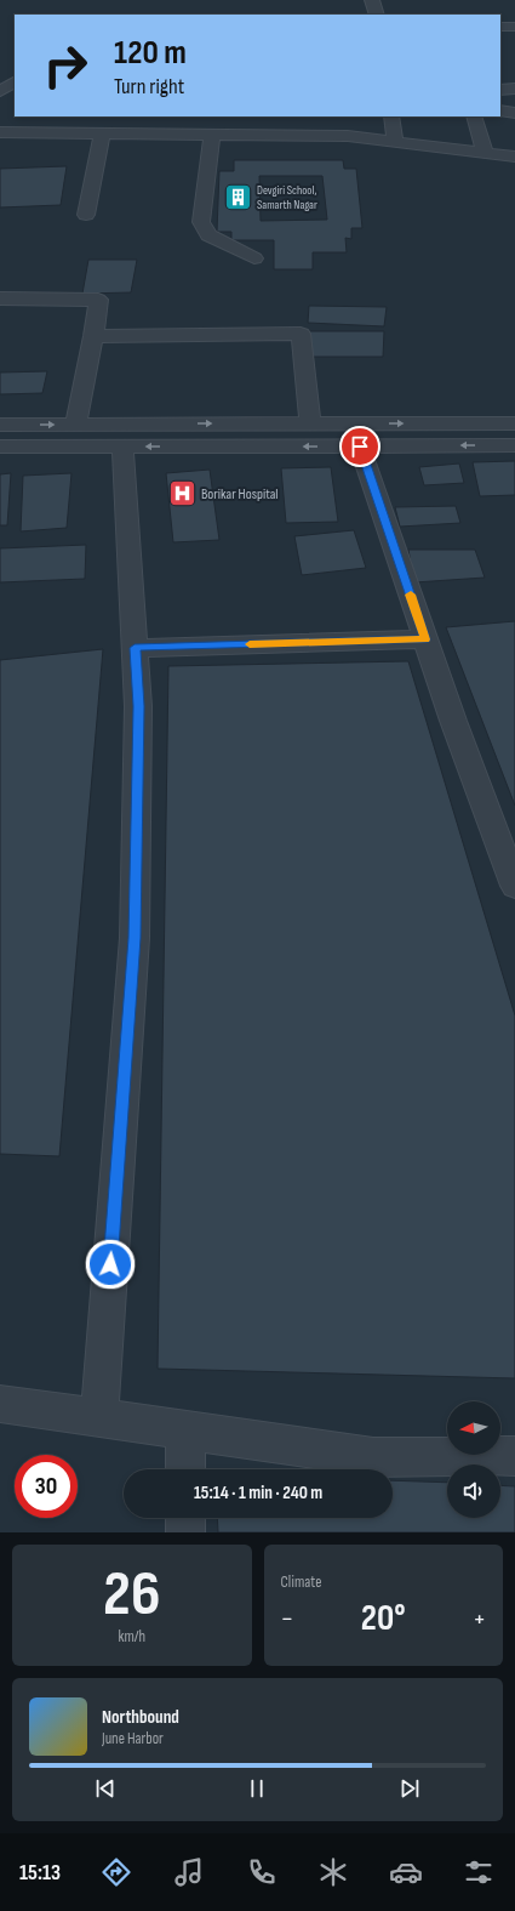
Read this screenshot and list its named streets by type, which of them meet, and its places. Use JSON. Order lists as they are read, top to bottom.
{
  "places": {
    "building": ["Devgiri School, Samarth Nagar"],
    "hospital": ["Borikar Hospital"]
  },
  "north": "left",
  "page": {
    "turn": ["120 m", "Turn right"],
    "limit": "30",
    "trip": "15:14 · 1 min · 240 m",
    "tile": [
      ["26", "km/h"],
      "Climate"
    ],
    "heat": ["−", "20°", "+"],
    "song": ["Northbound", "June Harbor"],
    "tabs": "15:13"
  }
}
